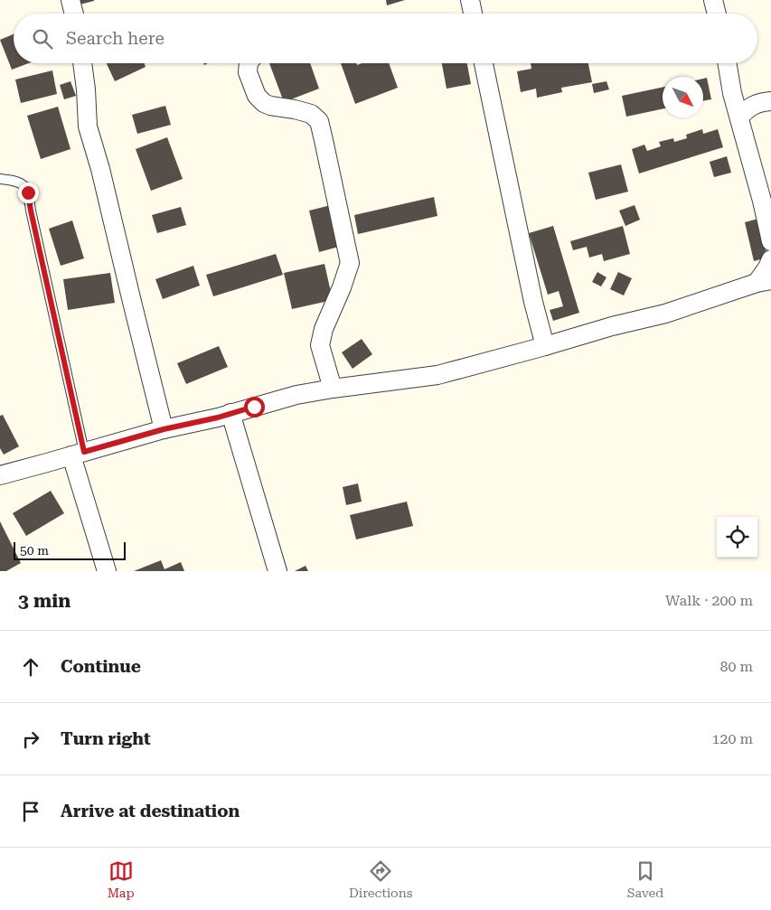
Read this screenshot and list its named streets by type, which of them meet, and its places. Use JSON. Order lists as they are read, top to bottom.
{
  "scale_bar": "50 m",
  "north": "bottom right",
  "page": {
    "search": "Search here",
    "scale": "50 m",
    "heading": ["3 min", "Walk · 200 m"],
    "list": [
      ["Continue", "80 m"],
      ["Turn right", "120 m"],
      "Arrive at destination"
    ],
    "nav": ["Map", "Directions", "Saved"]
  }
}
